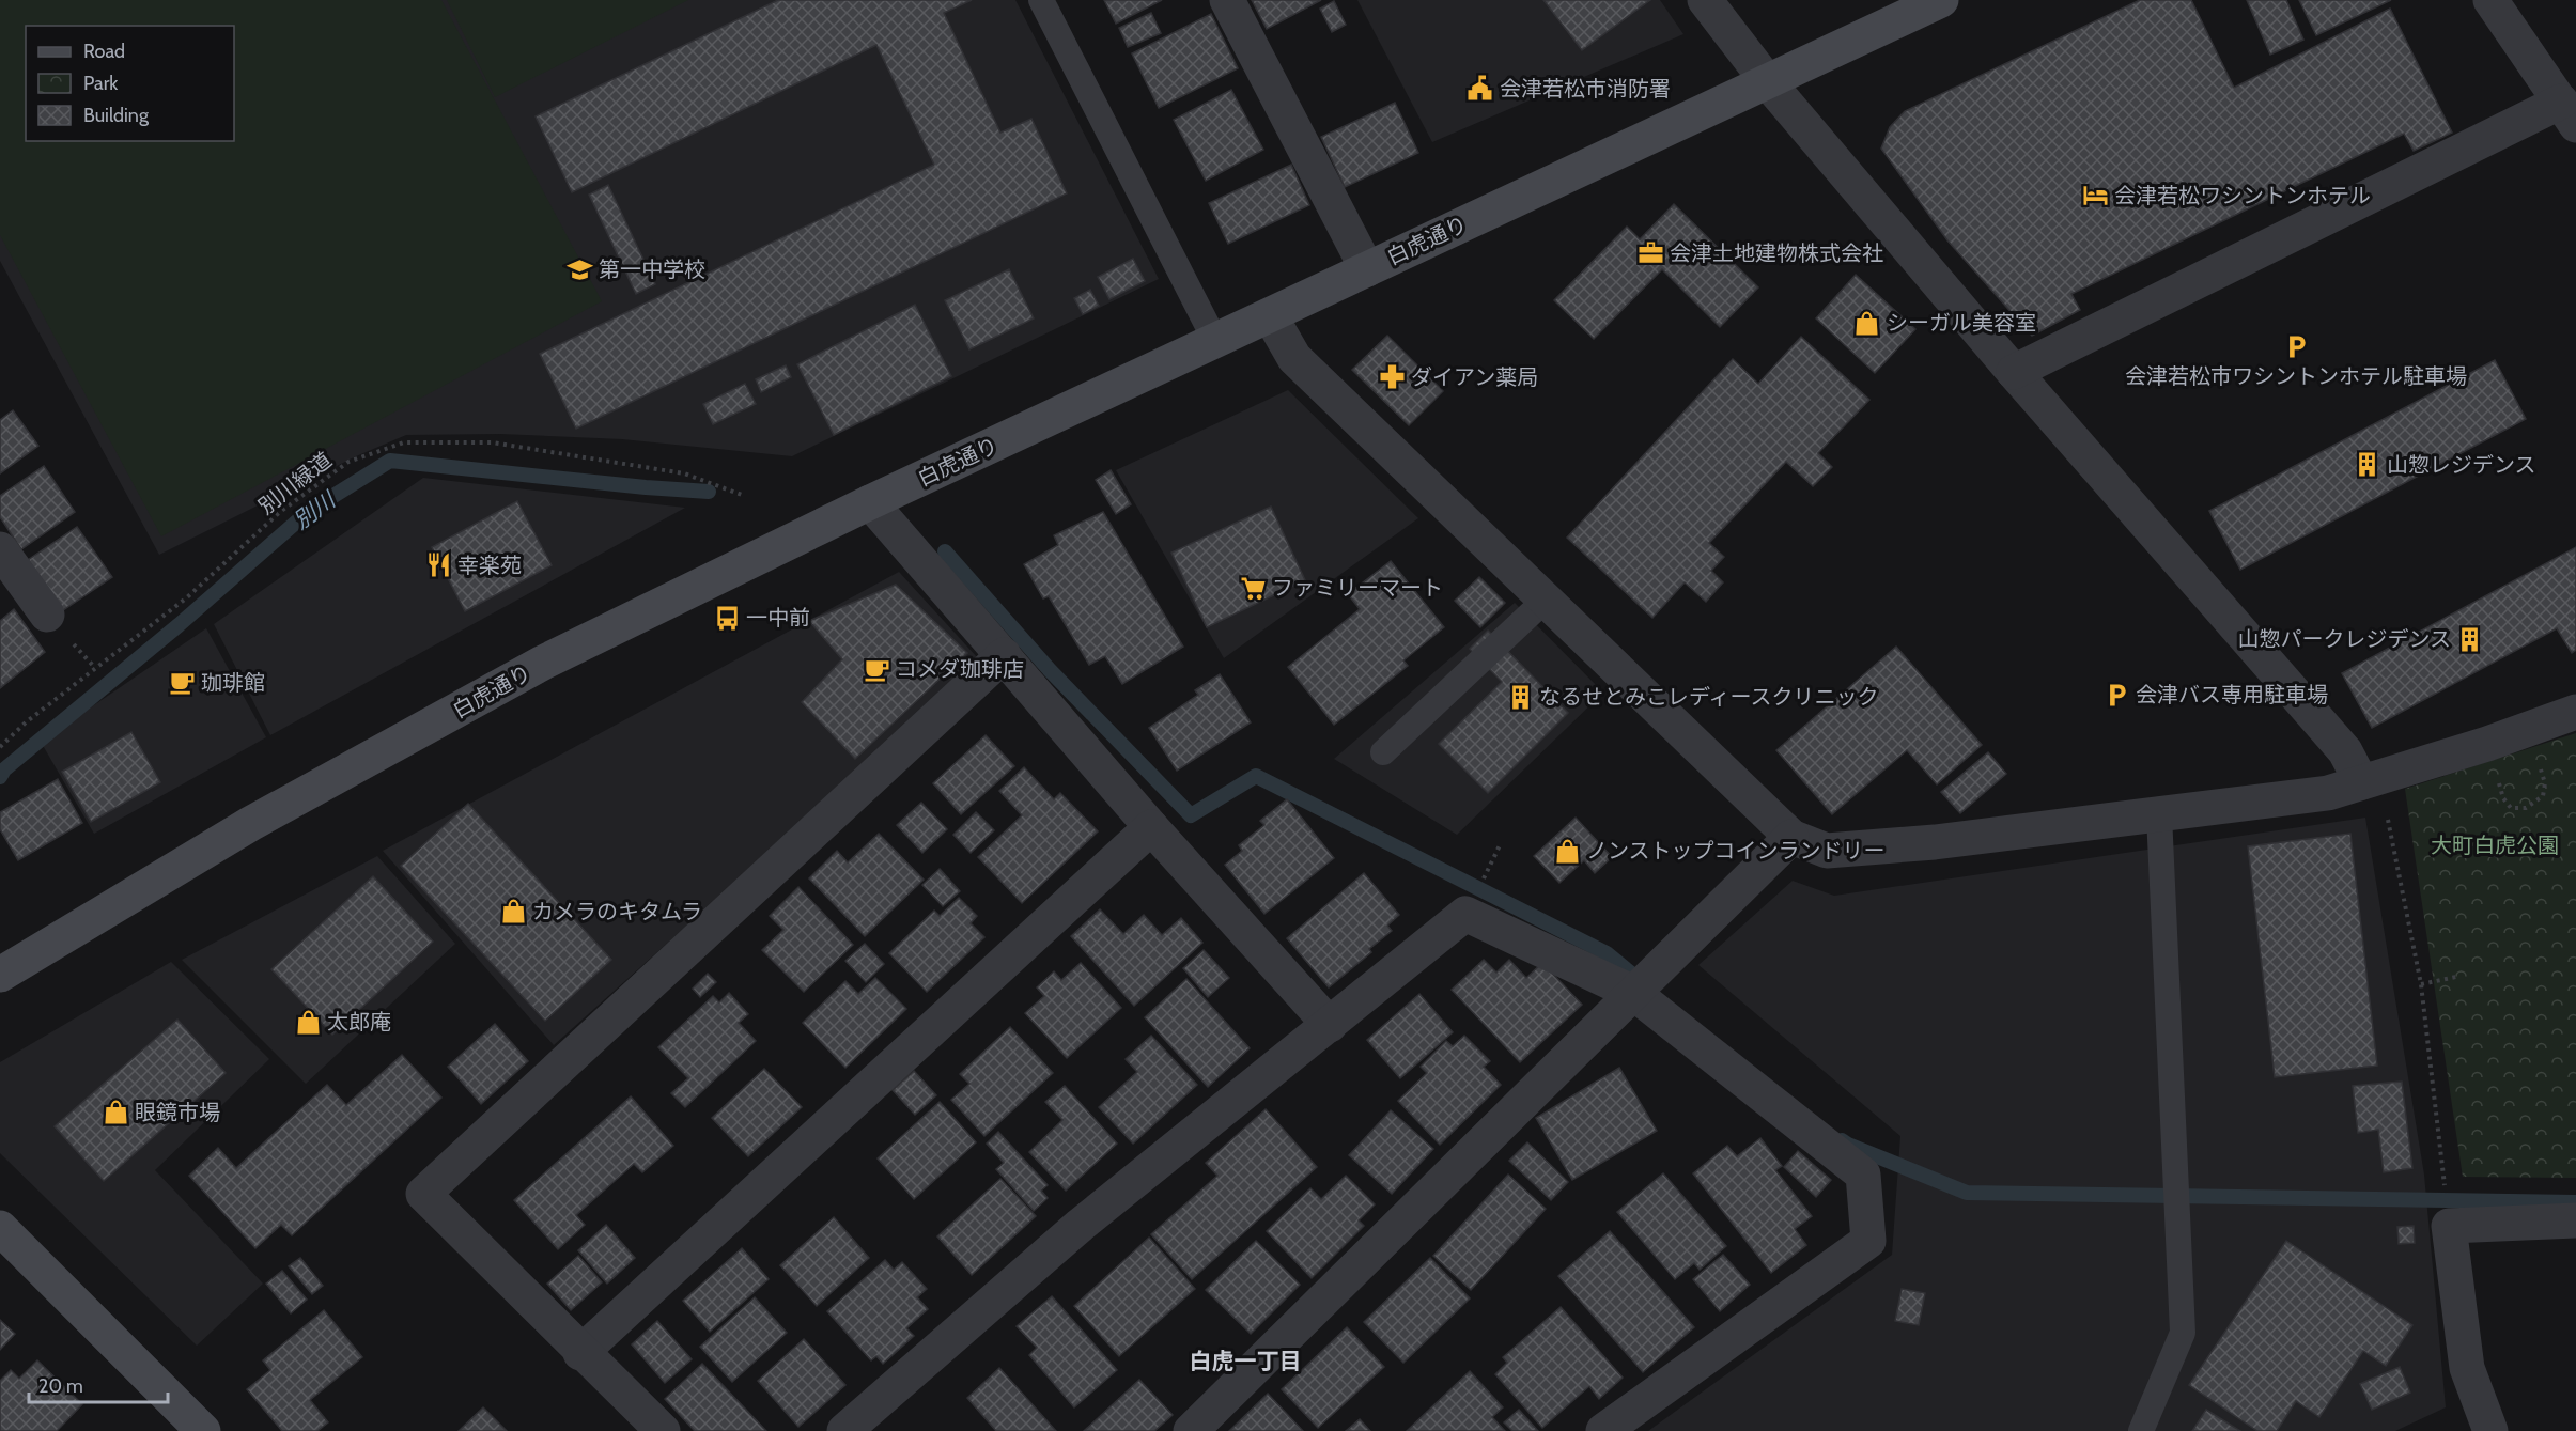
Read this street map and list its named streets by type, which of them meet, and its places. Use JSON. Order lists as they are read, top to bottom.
{
  "streets": {
    "street": ["白虎通り"],
    "path": ["別川緑道"]
  },
  "districts": ["白虎一丁目"],
  "water": ["別川"],
  "parks": ["大町白虎公園"],
  "places": {
    "public building": ["会津若松市消防署"],
    "hotel": ["会津若松ワシントンホテル"],
    "office": ["会津土地建物株式会社"],
    "school or university": ["第一中学校"],
    "shop": [
      "シーガル美容室",
      "ノンストップコインランドリー",
      "カメラのキタムラ",
      "太郎庵",
      "眼鏡市場"
    ],
    "parking": ["会津若松市ワシントンホテル駐車場", "会津バス専用駐車場"],
    "pharmacy": ["ダイアン薬局"],
    "building": ["山惣レジデンス", "山惣パークレジデンス", "なるせとみこレディースクリニック"],
    "restaurant": ["幸楽苑"],
    "supermarket": ["ファミリーマート"],
    "bus stop": ["一中前"],
    "cafe": ["コメダ珈琲店", "珈琲館"]
  },
  "legend": ["Road", "Park", "Building"],
  "scale_bar": "20 m"
}
